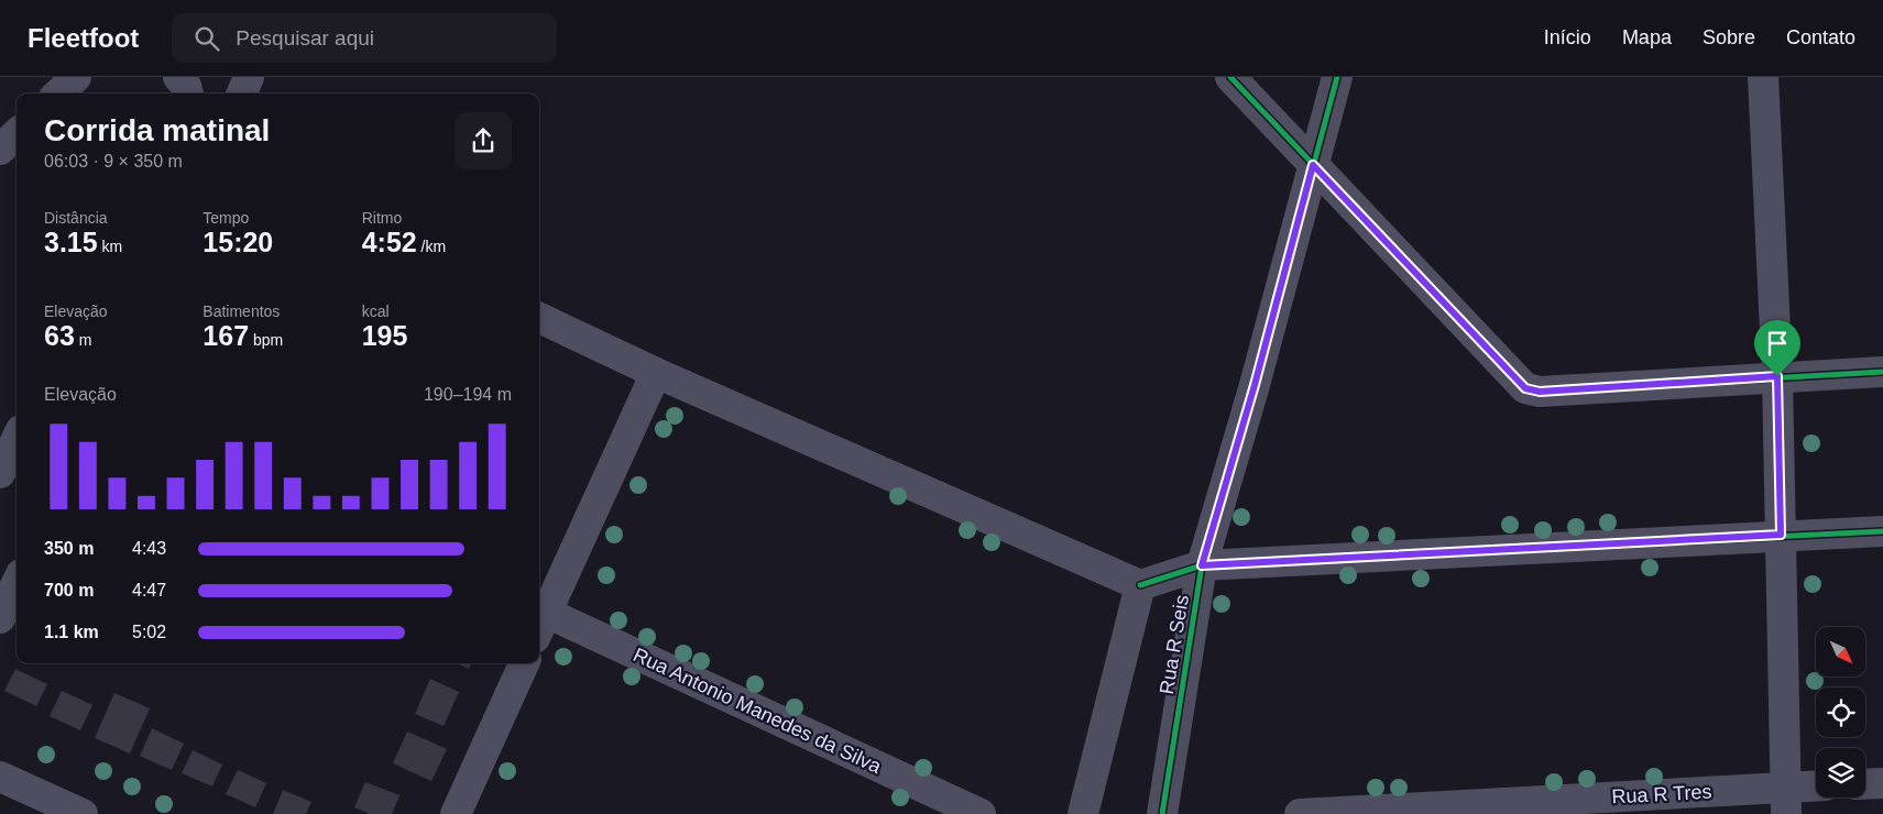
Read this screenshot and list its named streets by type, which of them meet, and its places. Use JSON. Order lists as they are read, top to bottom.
{
  "streets": {
    "street": ["Rua R Seis", "Rua Antonio Manedes da Silva", "Rua R Tres"]
  },
  "north": "bottom right",
  "page": {
    "header": "Fleetfoot",
    "search": "Pesquisar aqui",
    "nav": [
      "Início",
      "Mapa",
      "Sobre",
      "Contato"
    ],
    "heading": ["Corrida matinal", "06:03 · 9 × 350 m"],
    "stats": [
      ["Distância", "3.15 km"],
      ["Tempo", "15:20"],
      ["Ritmo", "4:52 /km"],
      ["Elevação", "63 m"],
      ["Batimentos", "167 bpm"],
      ["kcal", "195"]
    ],
    "chart": ["Elevação", "190–194 m"],
    "list": [
      {
        "name": "350 m",
        "note": "4:43"
      },
      {
        "name": "700 m",
        "note": "4:47"
      },
      {
        "name": "1.1 km",
        "note": "5:02"
      }
    ]
  }
}
